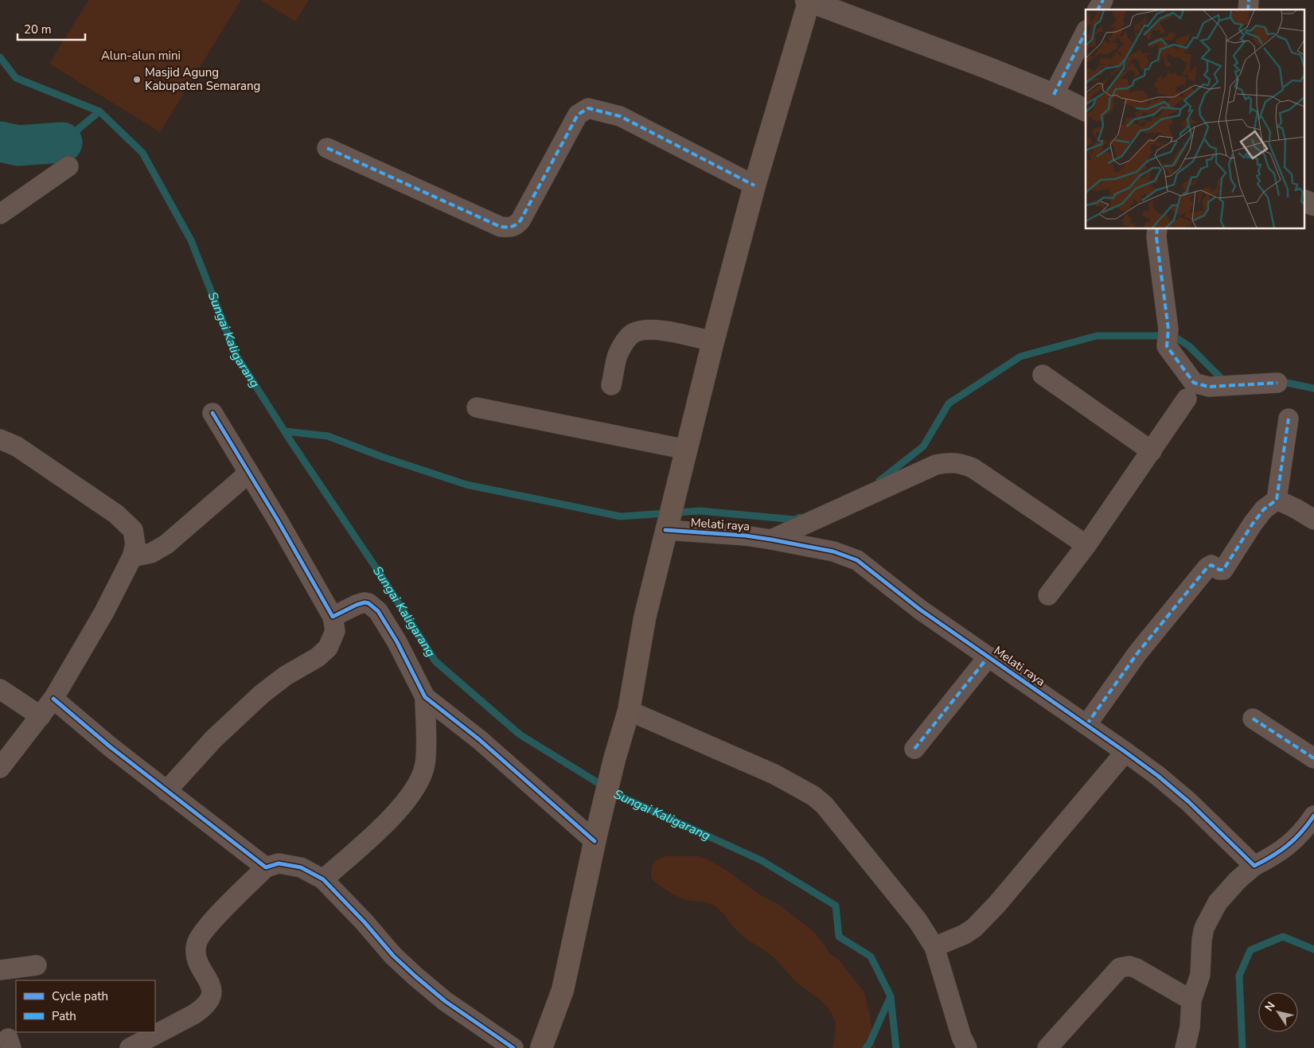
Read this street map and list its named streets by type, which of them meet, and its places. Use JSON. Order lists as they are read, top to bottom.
{
  "streets": {
    "street": ["Melati raya"]
  },
  "water": ["Sungai Kaligarang"],
  "parks": ["Alun-alun mini"],
  "places": ["Masjid Agung Kabupaten Semarang"],
  "legend": ["Cycle path", "Path"],
  "scale_bar": "20 m",
  "north": "top left"
}
